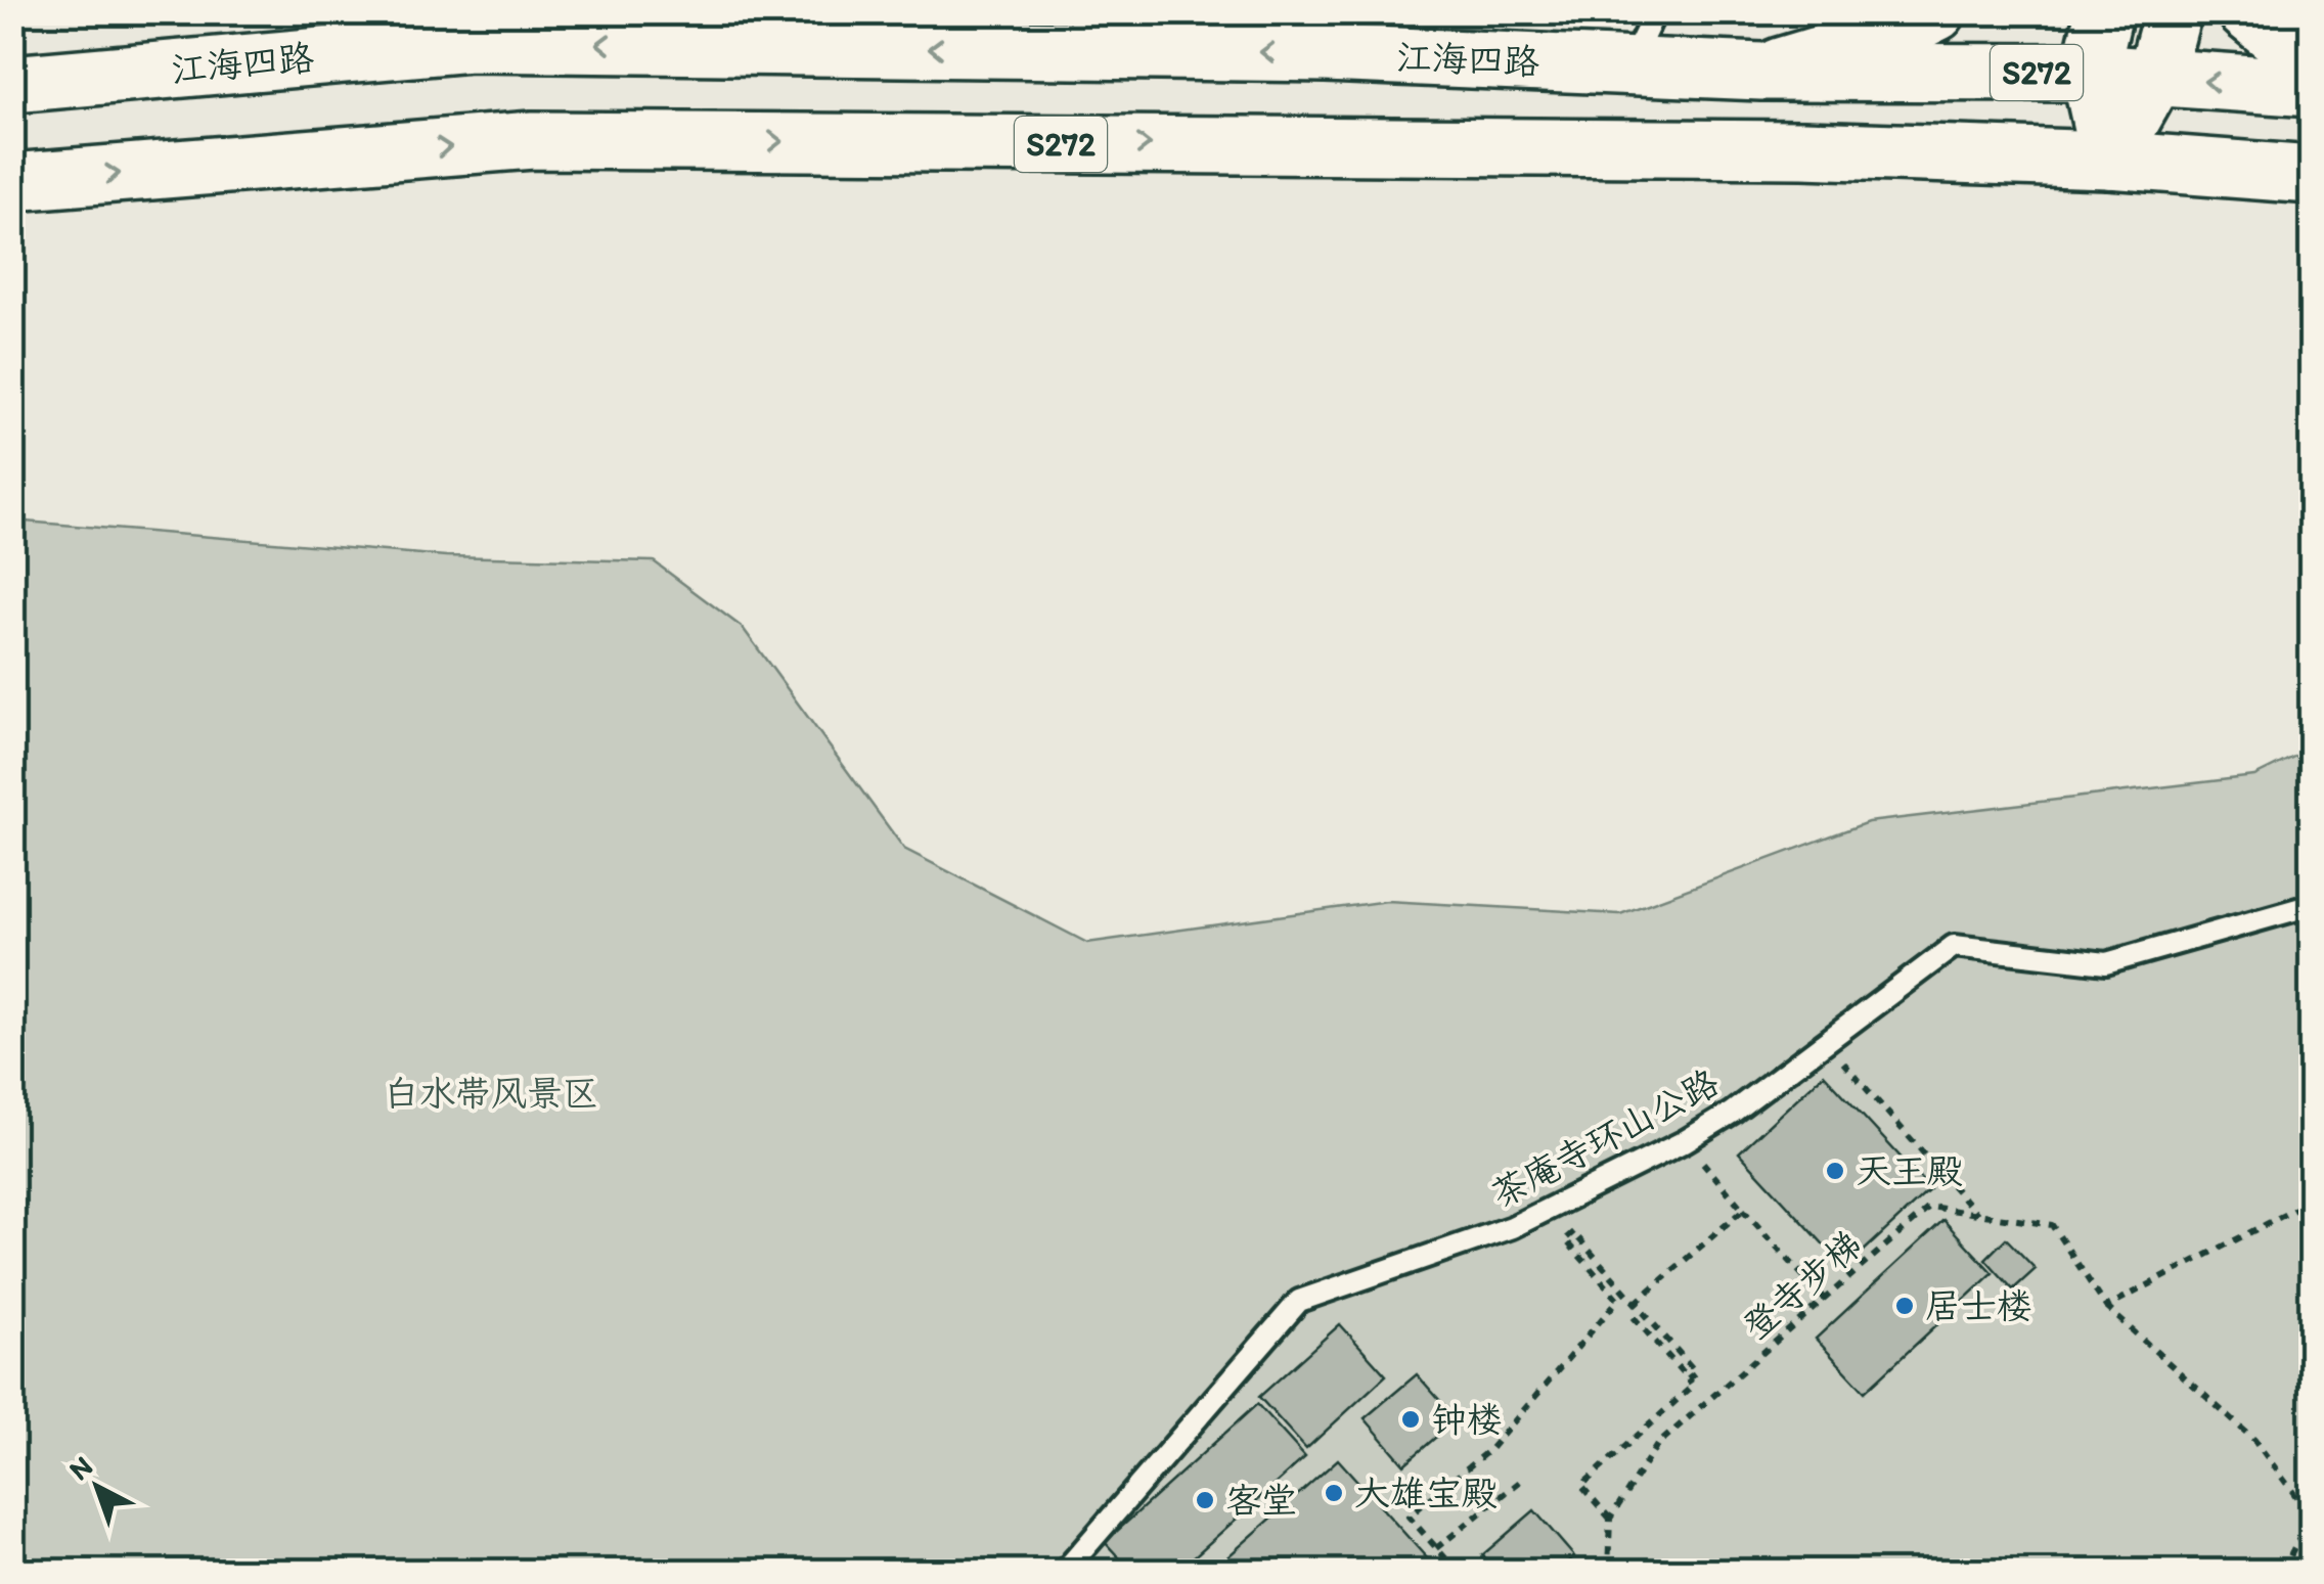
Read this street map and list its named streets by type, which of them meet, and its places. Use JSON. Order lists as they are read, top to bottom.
{
  "streets": {
    "main road": ["江海四路", "S272"],
    "lane": ["茶庵寺环山公路"],
    "path": ["登寺步梯"]
  },
  "parks": ["白水带风景区"],
  "places": [
    "天王殿",
    "居士楼",
    "钟楼",
    "大雄宝殿",
    "客堂"
  ],
  "north": "top left"
}
